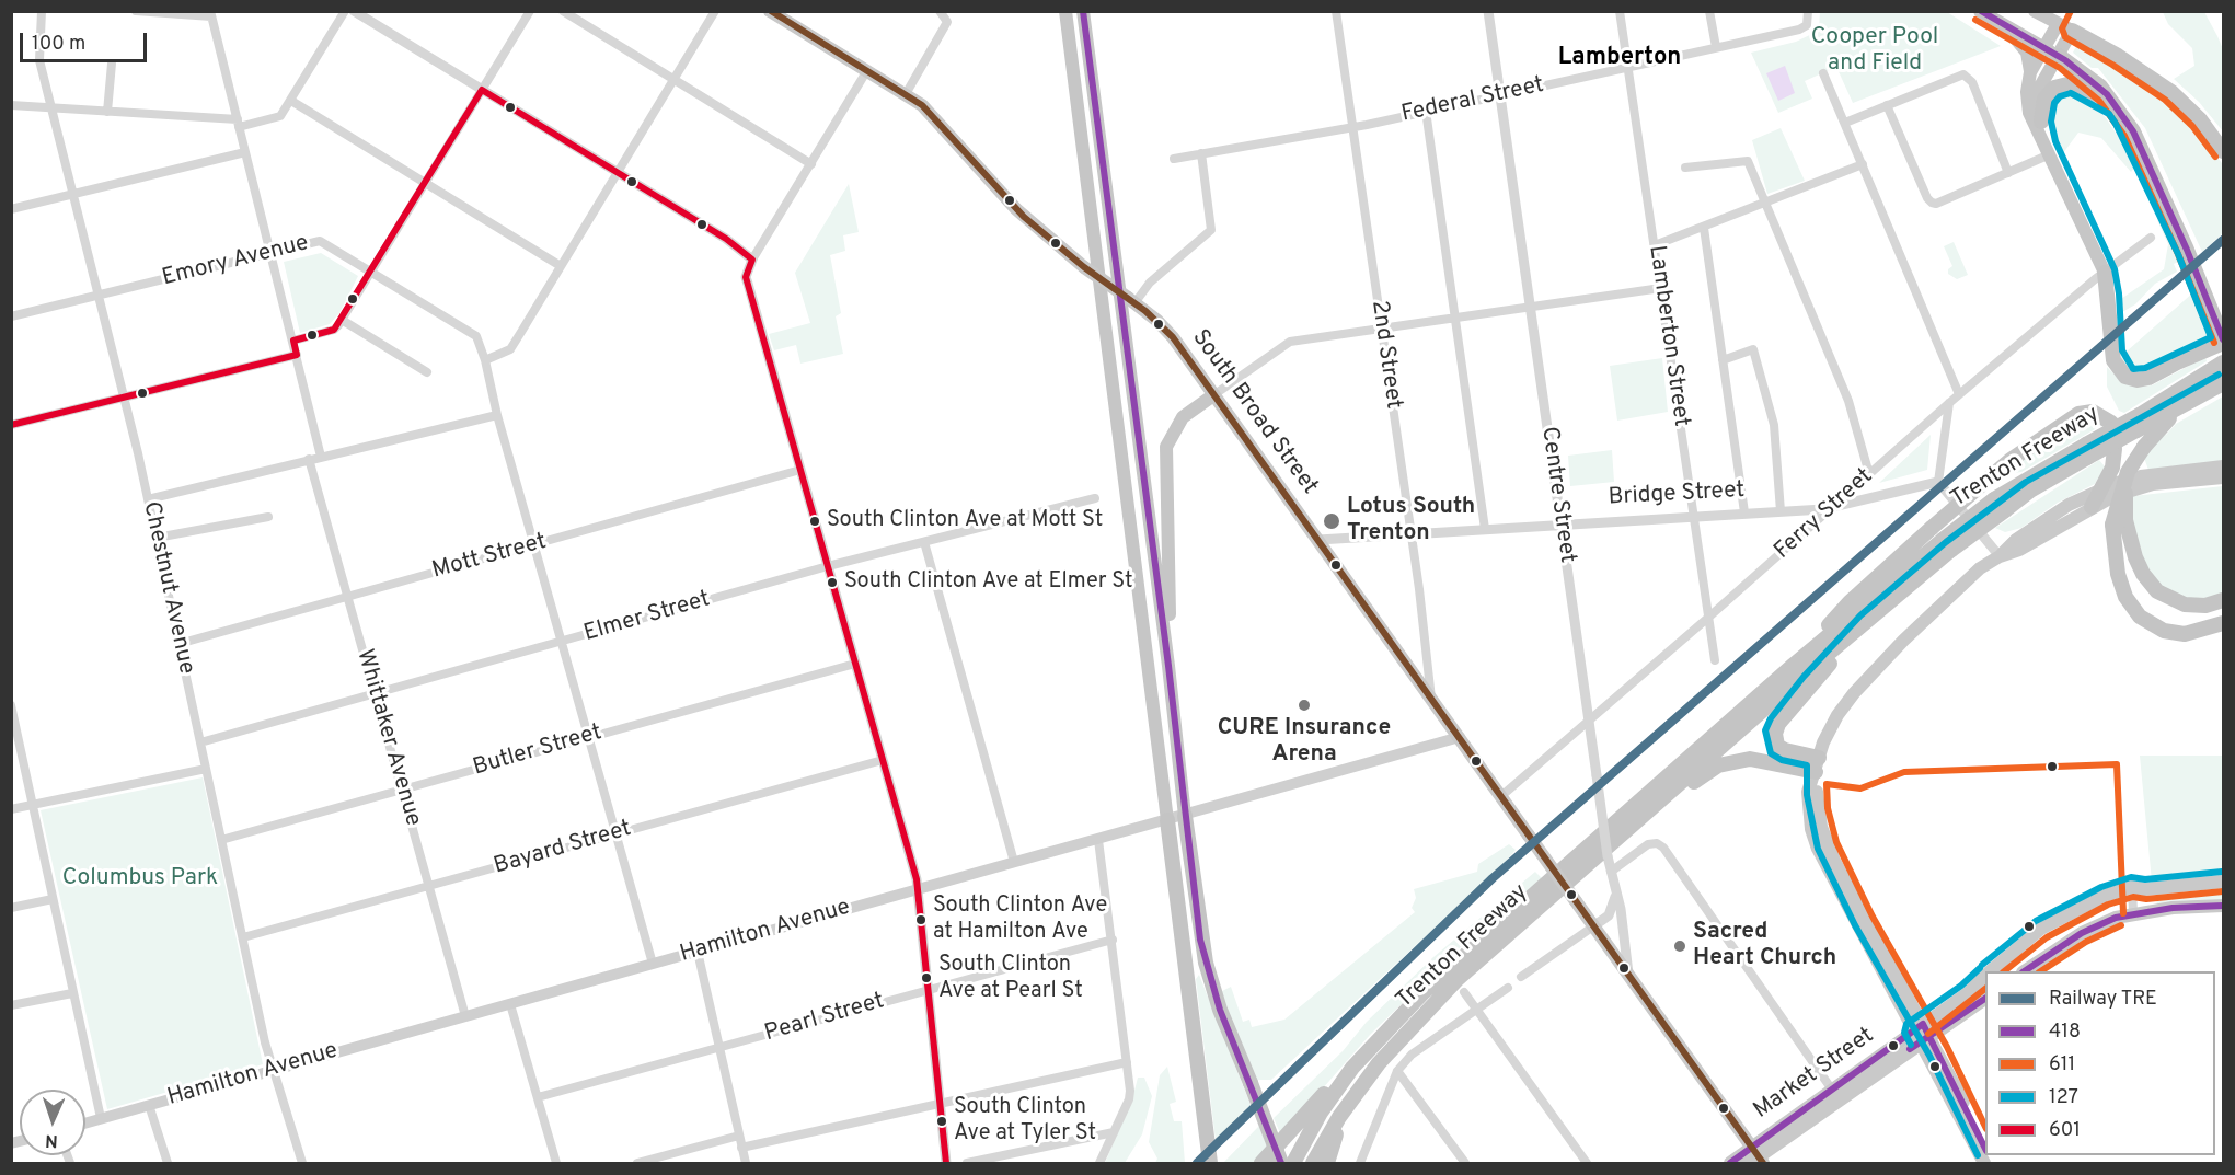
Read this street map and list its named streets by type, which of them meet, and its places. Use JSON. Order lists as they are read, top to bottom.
{
  "streets": {
    "highway": ["Trenton Freeway"],
    "main road": ["South Broad Street", "Hamilton Avenue", "Market Street"],
    "street": [
      "Federal Street",
      "Emory Avenue",
      "Lamberton Street",
      "2nd Street",
      "Centre Street",
      "Bridge Street",
      "Ferry Street",
      "Mott Street",
      "Chestnut Avenue",
      "Elmer Street",
      "Whittaker Avenue",
      "Butler Street",
      "Bayard Street",
      "Pearl Street"
    ]
  },
  "crossings": [
    ["Federal Street", "Lamberton Street"],
    ["Federal Street", "2nd Street"],
    ["Federal Street", "Centre Street"],
    ["Emory Avenue", "Chestnut Avenue"],
    ["Lamberton Street", "Bridge Street"],
    ["Lamberton Street", "Ferry Street"],
    ["2nd Street", "South Broad Street"],
    ["2nd Street", "Bridge Street"],
    ["South Broad Street", "Centre Street"],
    ["South Broad Street", "Bridge Street"],
    ["South Broad Street", "Ferry Street"],
    ["South Broad Street", "Hamilton Avenue"],
    ["South Broad Street", "Market Street"],
    ["Centre Street", "Bridge Street"],
    ["Centre Street", "Ferry Street"],
    ["Bridge Street", "Ferry Street"],
    ["Mott Street", "Chestnut Avenue"],
    ["Mott Street", "Whittaker Avenue"],
    ["Chestnut Avenue", "Elmer Street"],
    ["Chestnut Avenue", "Butler Street"],
    ["Chestnut Avenue", "Bayard Street"],
    ["Chestnut Avenue", "Hamilton Avenue"],
    ["Elmer Street", "Whittaker Avenue"],
    ["Whittaker Avenue", "Butler Street"],
    ["Whittaker Avenue", "Bayard Street"],
    ["Whittaker Avenue", "Hamilton Avenue"]
  ],
  "districts": ["Lamberton"],
  "parks": ["Cooper Pool and Field", "Columbus Park"],
  "places": [
    "South Clinton Ave at Mott St",
    "Lotus South Trenton",
    "South Clinton Ave at Elmer St",
    "CURE Insurance Arena",
    "South Clinton Ave at Hamilton Ave",
    "Sacred Heart Church",
    "South Clinton Ave at Pearl St",
    "South Clinton Ave at Tyler St"
  ],
  "lines": [
    "transit line 418",
    "transit line 611",
    "transit line 601",
    "transit line 127",
    "rail line TRE"
  ],
  "legend": [
    "Railway TRE",
    "418",
    "611",
    "127",
    "601"
  ],
  "scale_bar": "100 m",
  "north": "bottom"
}
